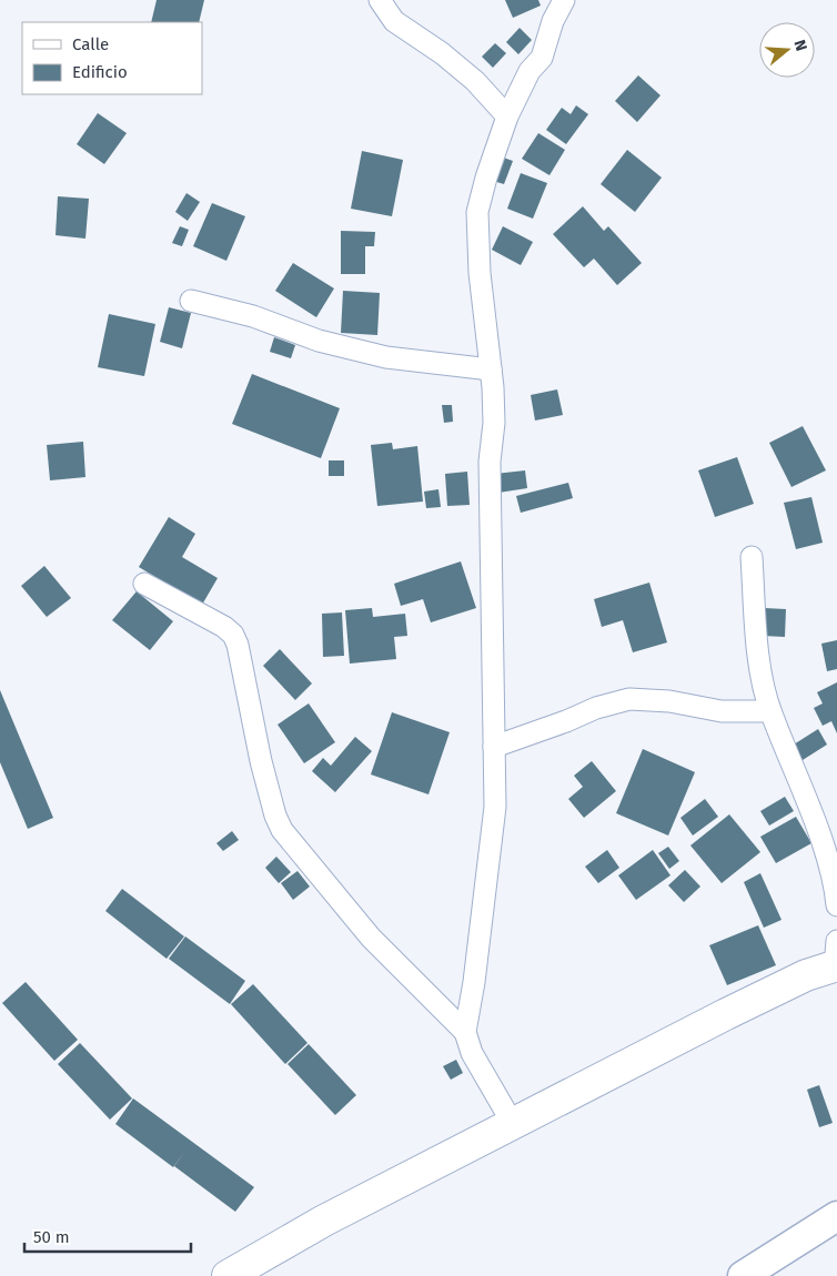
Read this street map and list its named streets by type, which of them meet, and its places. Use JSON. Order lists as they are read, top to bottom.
{
  "legend": ["Calle", "Edificio"],
  "scale_bar": "50 m",
  "north": "right"
}
